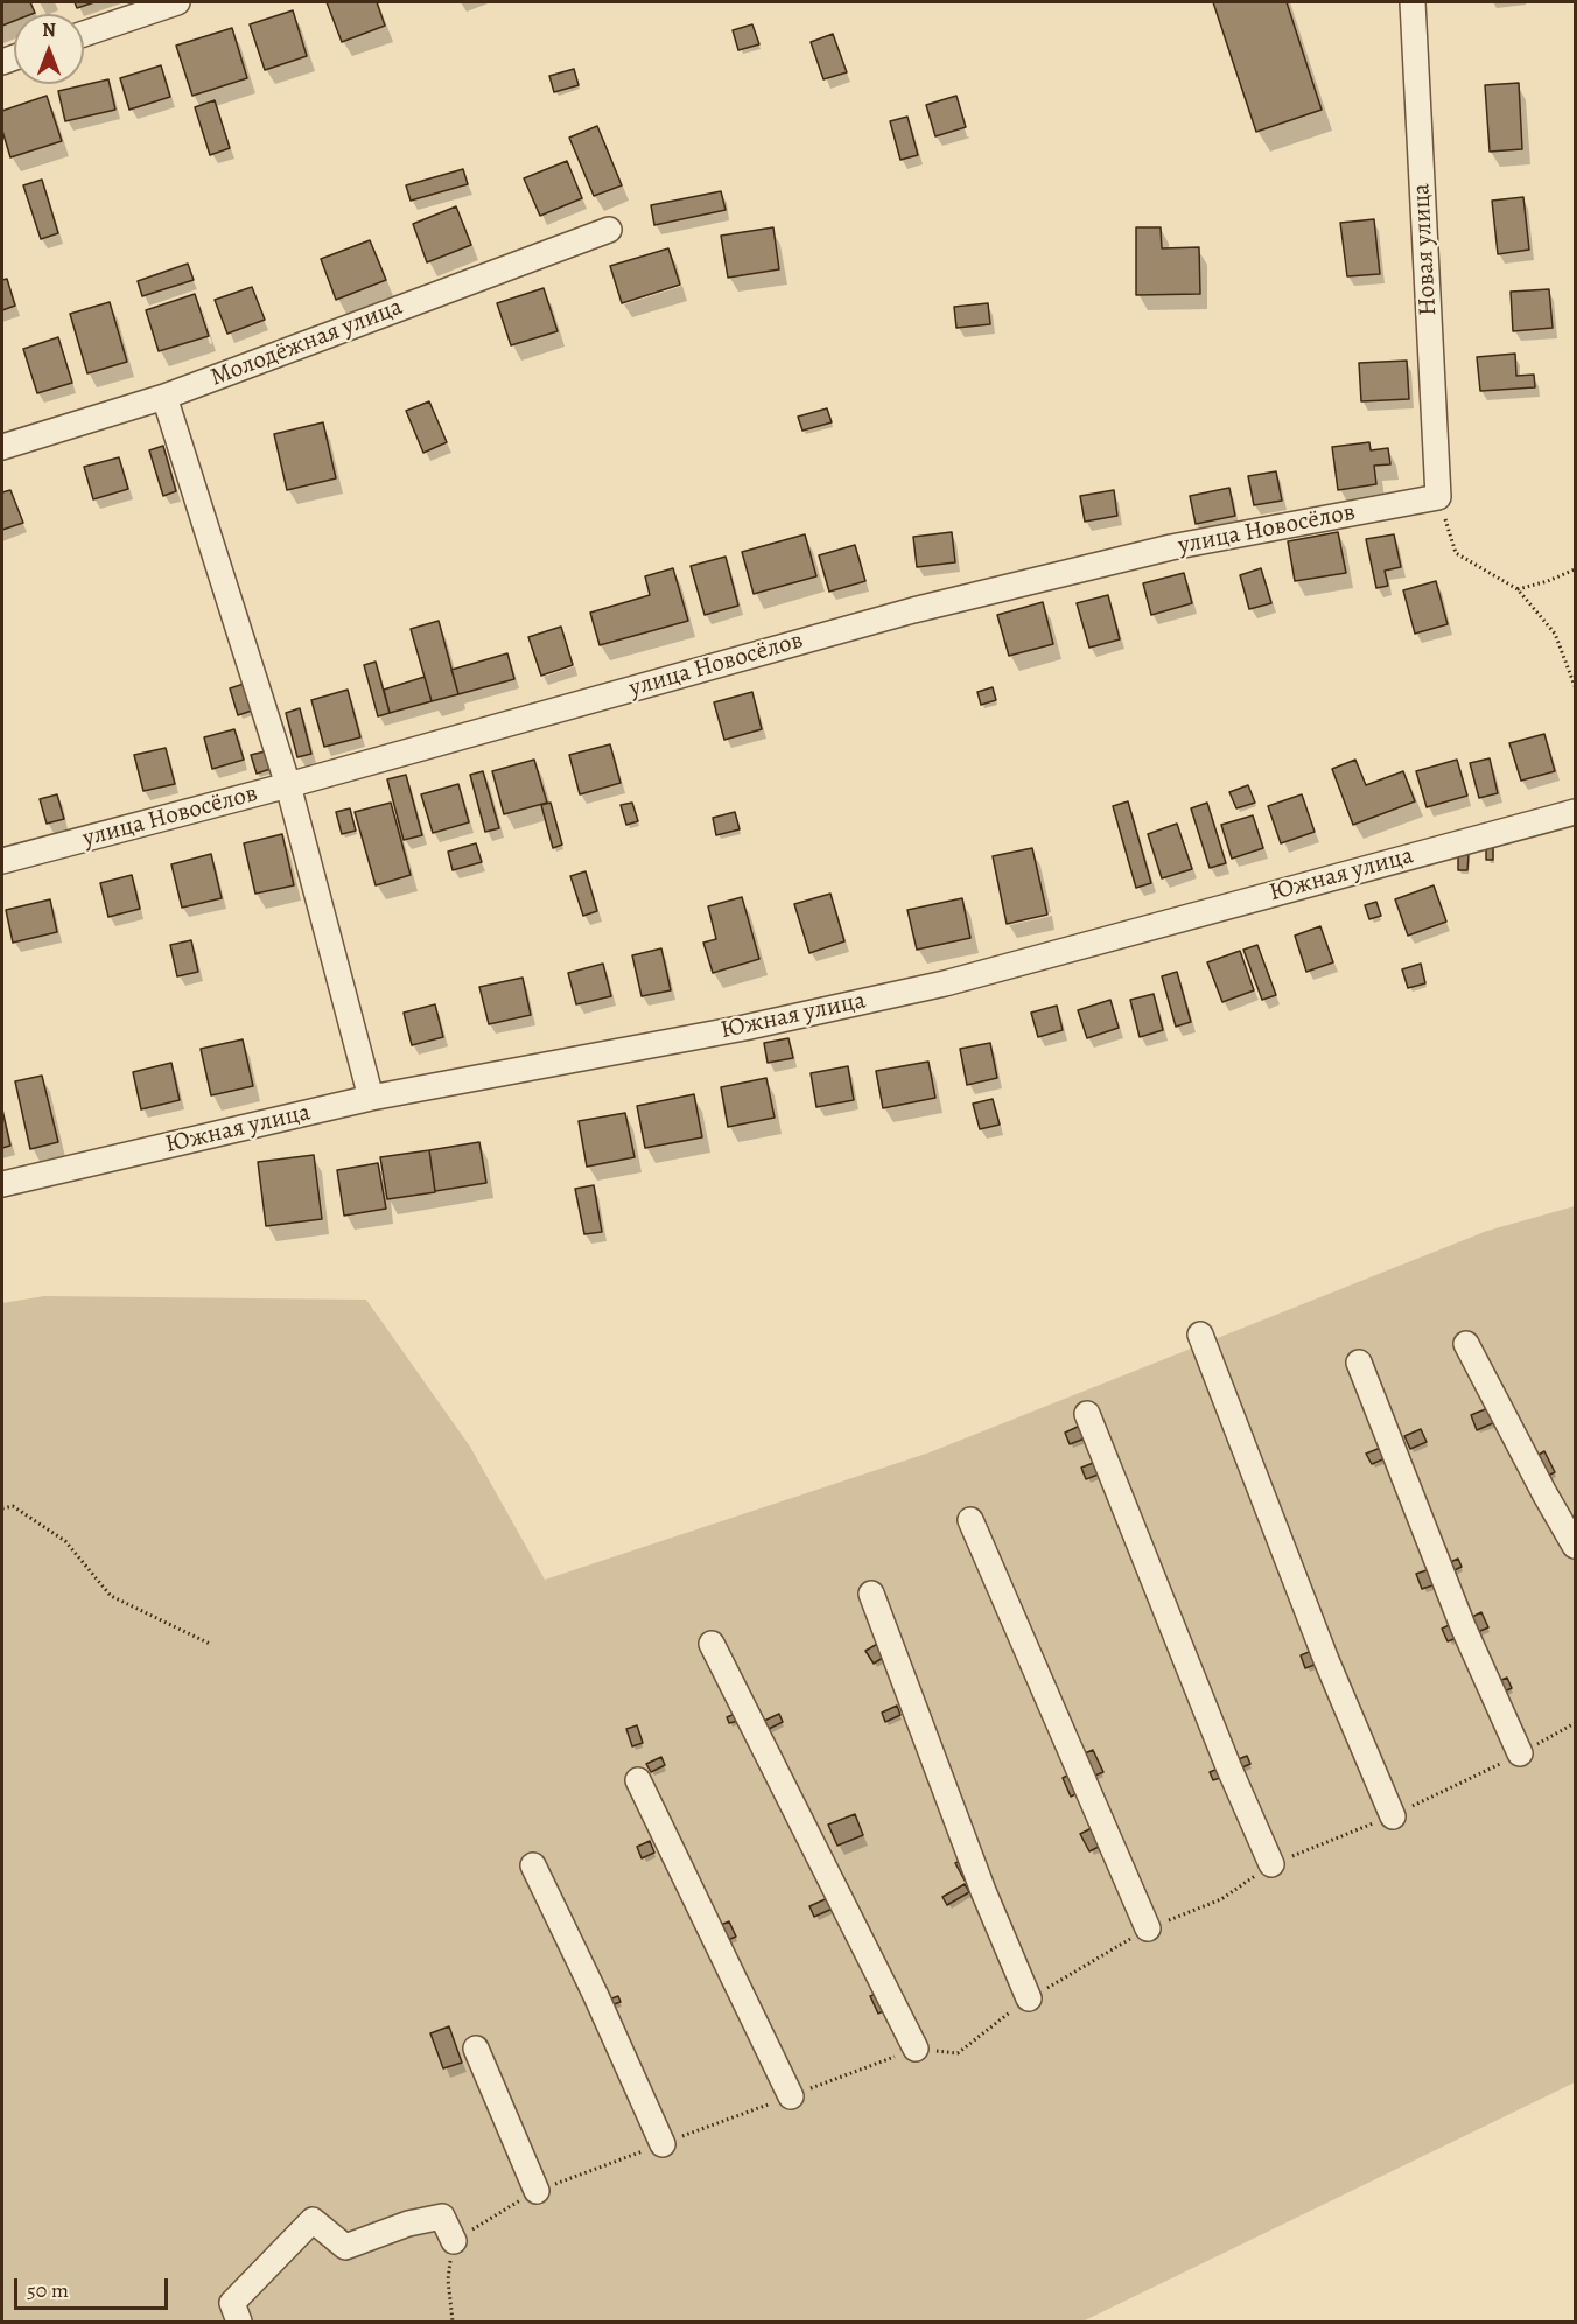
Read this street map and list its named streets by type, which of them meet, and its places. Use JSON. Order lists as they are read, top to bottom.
{
  "streets": {
    "street": [
      "Новая улица",
      "Молодёжная улица",
      "улица Новосёлов",
      "Южная улица"
    ]
  },
  "crossings": [
    ["Новая улица", "улица Новосёлов"]
  ],
  "scale_bar": "50 m",
  "north": "top"
}
